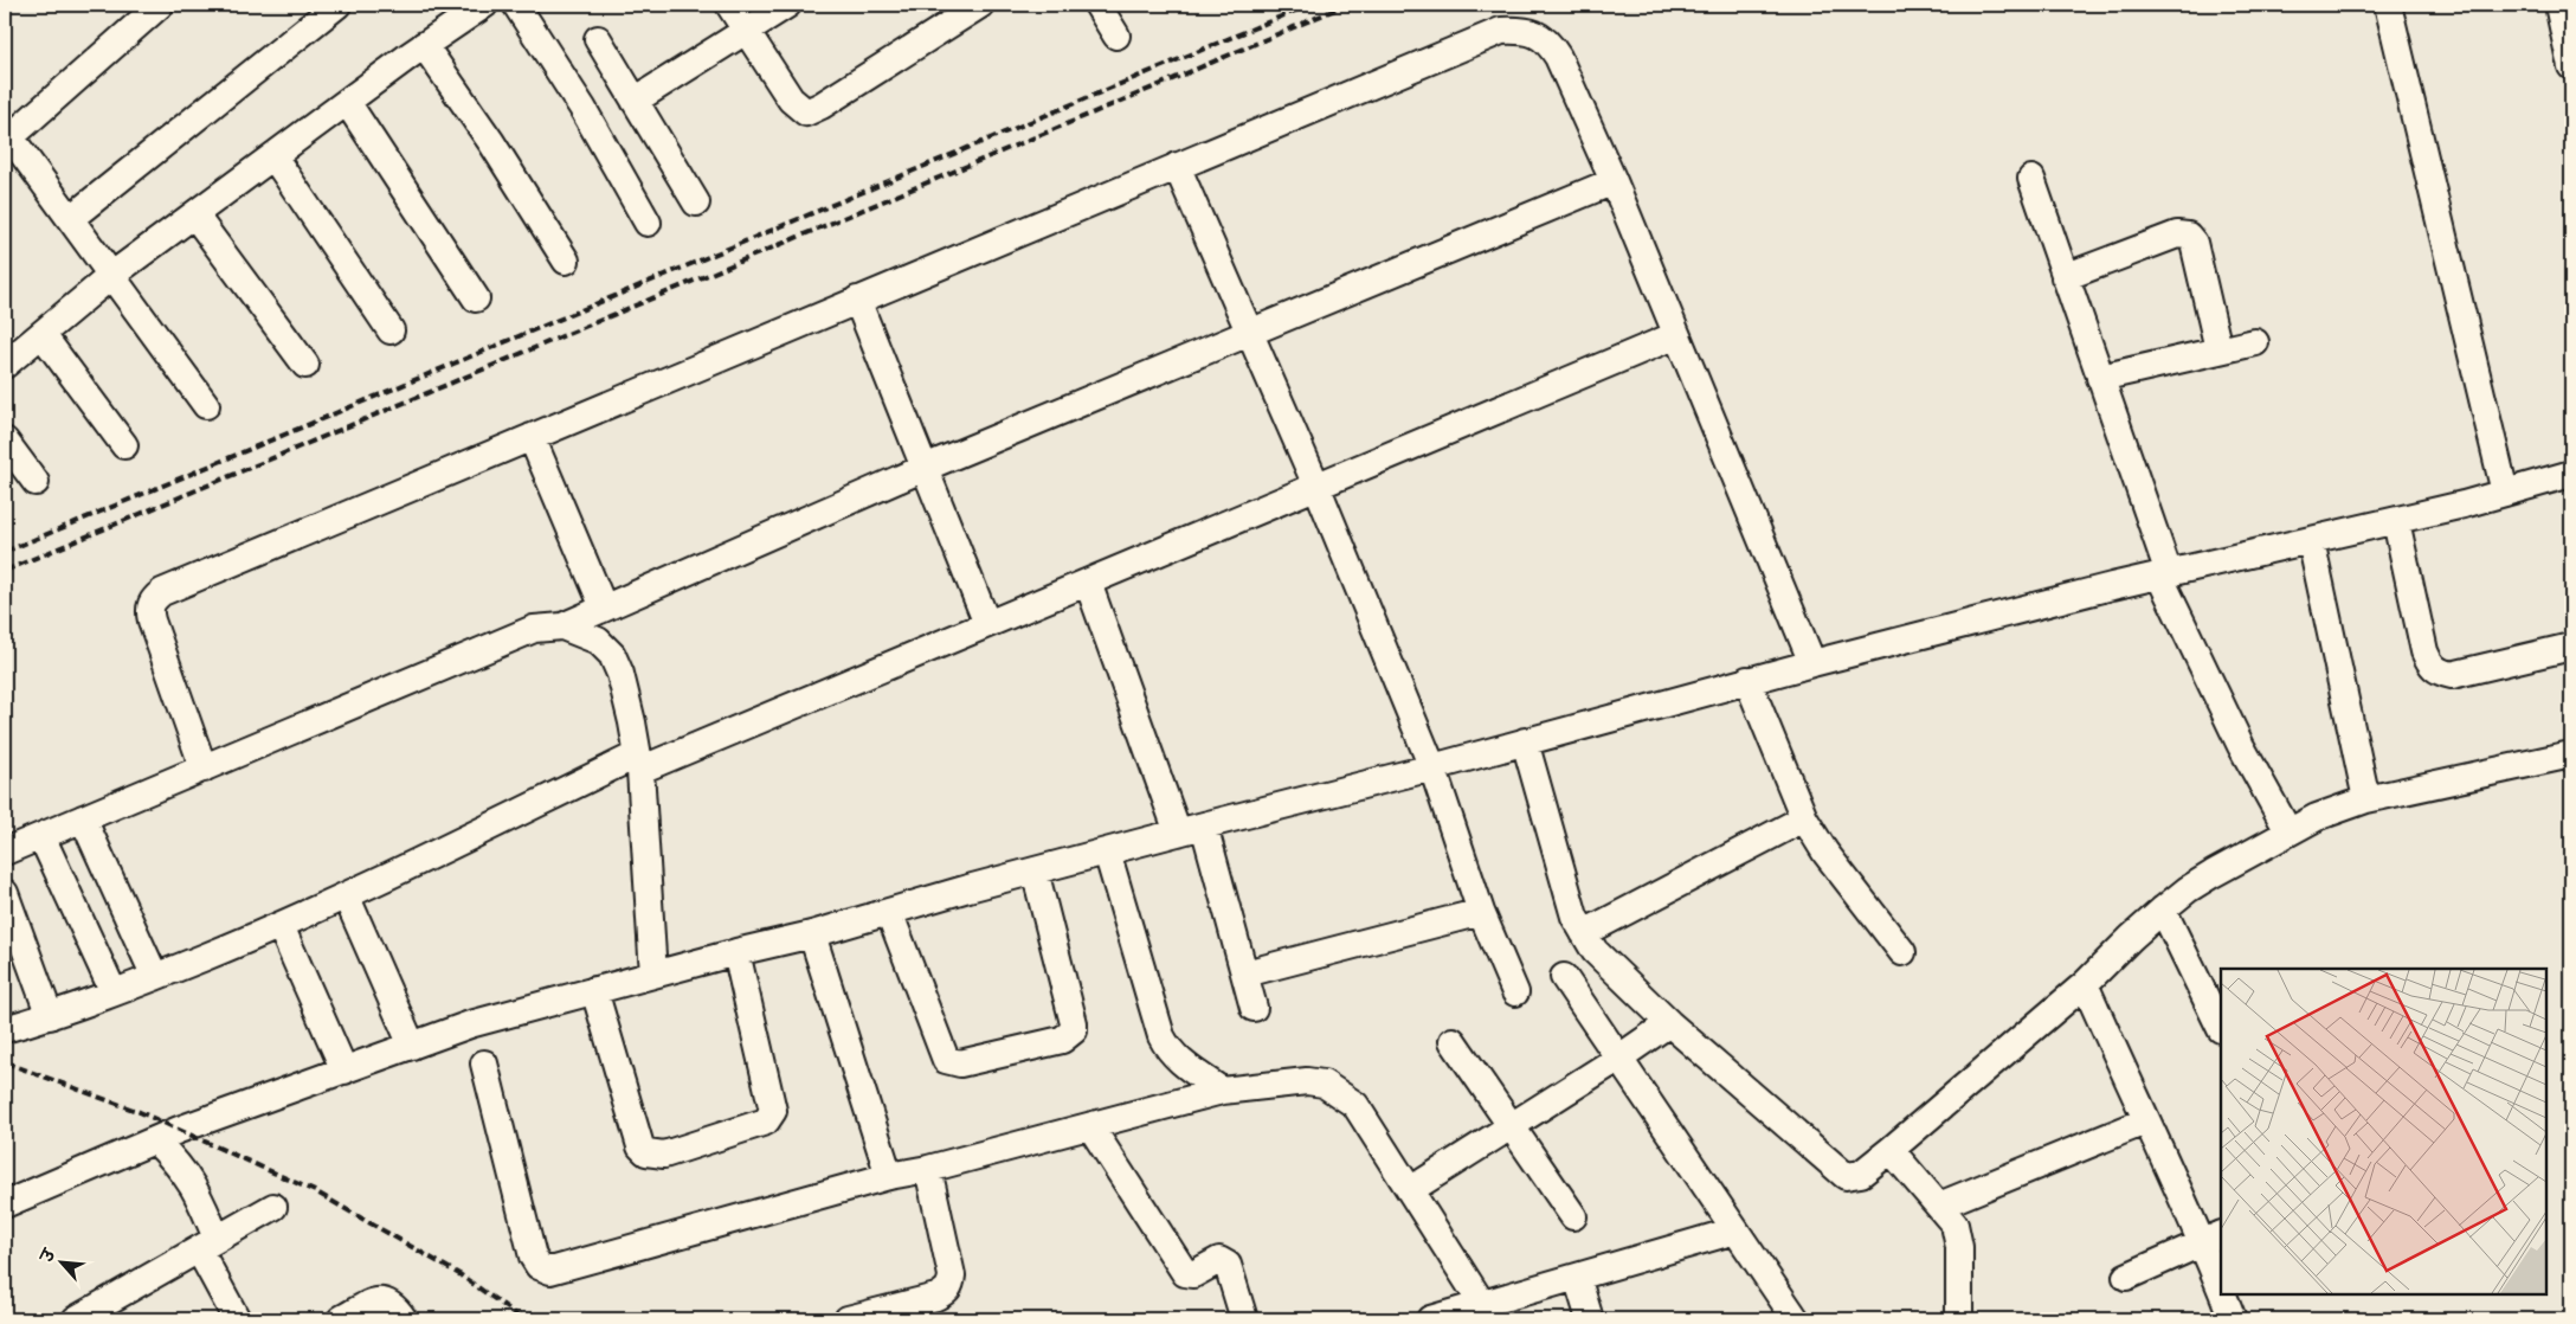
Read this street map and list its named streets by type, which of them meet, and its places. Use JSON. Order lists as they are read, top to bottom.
{
  "north": "top left"
}
